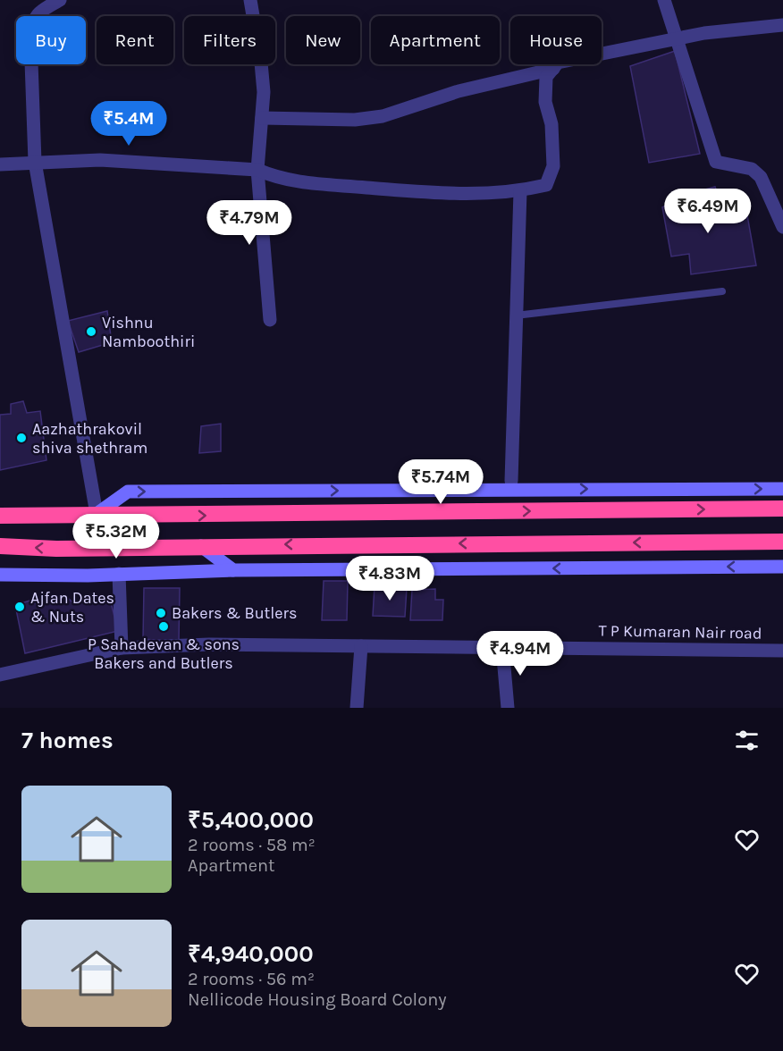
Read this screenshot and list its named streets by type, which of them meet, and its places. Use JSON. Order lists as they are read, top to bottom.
{
  "streets": {
    "street": ["T P Kumaran Nair road"]
  },
  "places": [
    "Vishnu Namboothiri",
    "Aazhathrakovil shiva shethram",
    "Ajfan Dates & Nuts",
    "Bakers & Butlers",
    "P Sahadevan & sons Bakers and Butlers"
  ],
  "page": {
    "chip": [
      "Buy",
      "Rent",
      "Filters",
      "New",
      "Apartment",
      "House"
    ],
    "price": [
      "₹5.4M",
      "₹6.49M",
      "₹4.79M",
      "₹5.74M",
      "₹5.32M",
      "₹4.83M",
      "₹4.94M"
    ],
    "heading": "7 homes",
    "list": [
      {
        "name": "₹5,400,000",
        "note": "2 rooms · 58 m² · Apartment"
      },
      {
        "name": "₹4,940,000",
        "note": "2 rooms · 56 m² · Nellicode Housing Board Colony"
      }
    ]
  }
}
